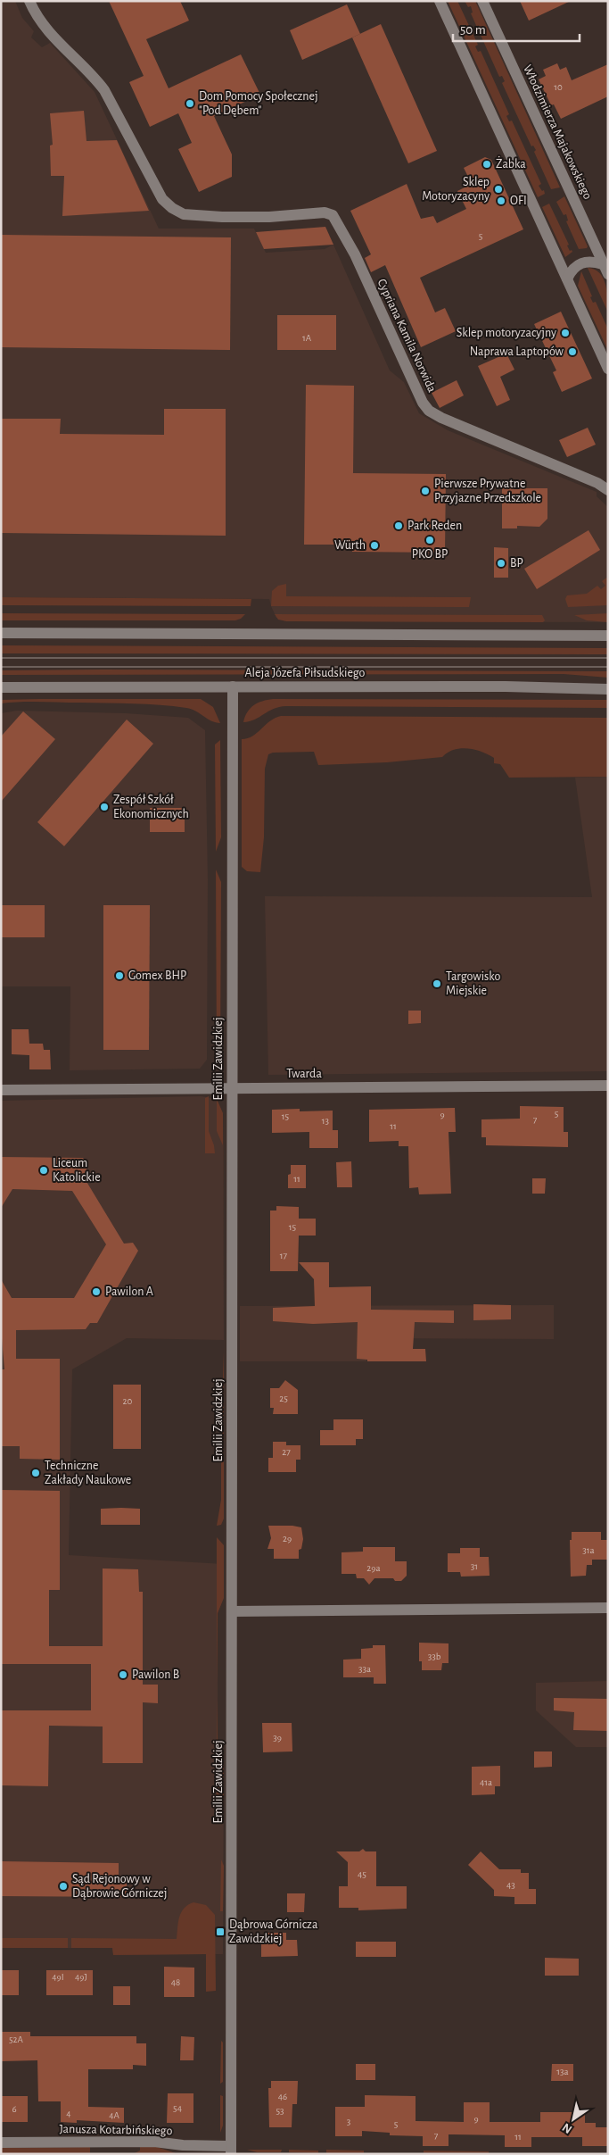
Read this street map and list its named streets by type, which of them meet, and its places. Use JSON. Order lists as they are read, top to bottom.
{
  "streets": {
    "street": [
      "Włodzimierza Majakowskiego",
      "Cypriana Kamila Norwida",
      "Aleja Józefa Piłsudskiego",
      "Emilii Zawidzkiej",
      "Twarda",
      "Janusza Kotarbińskiego"
    ]
  },
  "crossings": [
    ["Aleja Józefa Piłsudskiego", "Emilii Zawidzkiej"],
    ["Emilii Zawidzkiej", "Twarda"],
    ["Emilii Zawidzkiej", "Janusza Kotarbińskiego"]
  ],
  "places": {
    "other": [
      "Dom Pomocy Społecznej \"Pod Dębem\"",
      "Żabka",
      "Sklep Motoryzacyny",
      "OFI",
      "Sklep motoryzacyjny",
      "Naprawa Laptopów",
      "Pierwsze Prywatne Przyjazne Przedszkole",
      "Park Reden",
      "PKO BP",
      "Würth",
      "BP",
      "Zespół Szkół Ekonomicznych",
      "Gomex BHP",
      "Targowisko Miejskie",
      "Liceum Katolickie",
      "Pawilon A",
      "Techniczne Zakłady Naukowe",
      "Pawilon B",
      "Sąd Rejonowy w Dąbrowie Górniczej"
    ],
    "transit": ["Dąbrowa Górnicza Zawidzkiej"]
  },
  "house_numbers": [
    "10",
    "5",
    "1A",
    "5",
    "9",
    "15",
    "7",
    "13",
    "11",
    "11",
    "15",
    "17",
    "25",
    "20",
    "27",
    "29",
    "31a",
    "31",
    "29a",
    "33b",
    "33a",
    "39",
    "41a",
    "45",
    "43",
    "49I",
    "49J",
    "48",
    "52A",
    "13a",
    "46",
    "54",
    "6",
    "53",
    "4",
    "4A",
    "9",
    "3",
    "5",
    "7",
    "11"
  ],
  "scale_bar": "50 m",
  "north": "bottom left"
}
